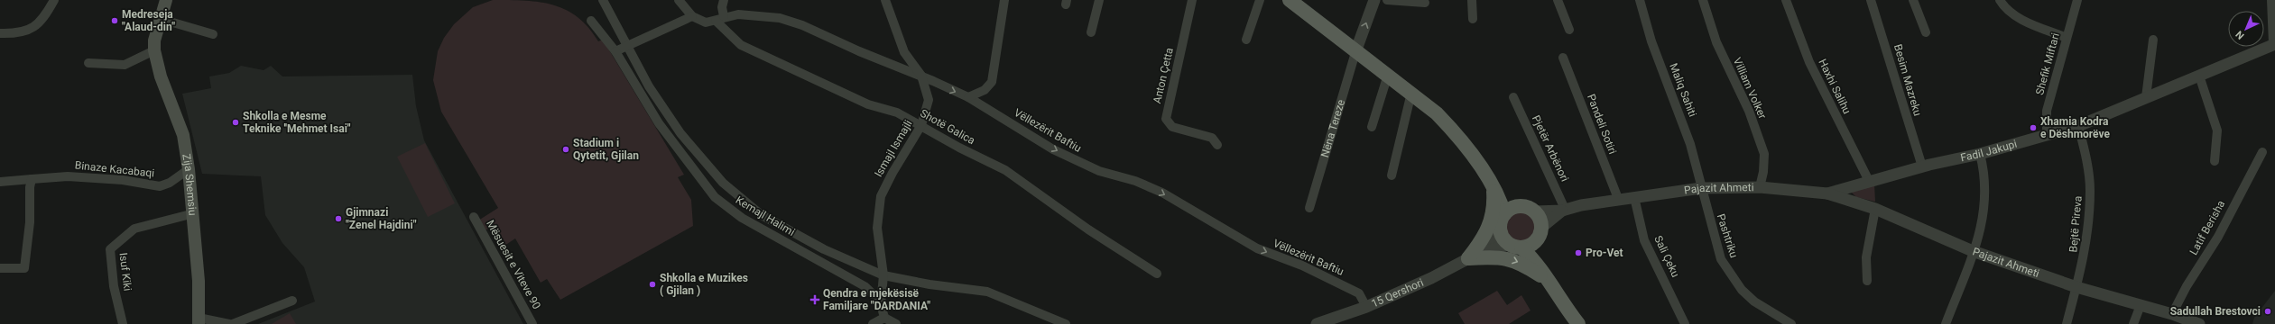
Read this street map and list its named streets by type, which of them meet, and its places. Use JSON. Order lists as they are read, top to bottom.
{
  "streets": {
    "main road": ["Zija Shemsiu"],
    "street": [
      "Shefik Miftari",
      "Anton Çetta",
      "Besim Mazreku",
      "Haxhi Salihu",
      "Villiam Volker",
      "Maliq Sahiti",
      "Pandeli Sotiri",
      "Shotë Galica",
      "Nëna Tereze",
      "Vëllezërit Baftiu",
      "Ismajl Ismajli",
      "Pjetër Arbënori",
      "Fadil Jakupi",
      "Binaze Kacabaqi",
      "Pajazit Ahmeti",
      "Kemajl Halimi",
      "Bejtë Pireva",
      "Latif Berisha",
      "Pashtriku",
      "Sali Çeku",
      "Mësuesit e Viteve 90",
      "Isuf Kiki",
      "15 Qershori"
    ]
  },
  "crossings": [
    ["Shefik Miftari", "Fadil Jakupi"],
    ["Besim Mazreku", "Fadil Jakupi"],
    ["Haxhi Salihu", "Fadil Jakupi"],
    ["Villiam Volker", "Pajazit Ahmeti"],
    ["Maliq Sahiti", "Pajazit Ahmeti"],
    ["Maliq Sahiti", "Pashtriku"],
    ["Pandeli Sotiri", "Pajazit Ahmeti"],
    ["Shotë Galica", "Ismajl Ismajli"],
    ["Vëllezërit Baftiu", "Ismajl Ismajli"],
    ["Vëllezërit Baftiu", "15 Qershori"],
    ["Ismajl Ismajli", "Kemajl Halimi"],
    ["Pjetër Arbënori", "Pajazit Ahmeti"],
    ["Fadil Jakupi", "Pajazit Ahmeti"],
    ["Fadil Jakupi", "Bejtë Pireva"],
    ["Binaze Kacabaqi", "Zija Shemsiu"],
    ["Zija Shemsiu", "Isuf Kiki"],
    ["Pajazit Ahmeti", "Bejtë Pireva"],
    ["Pajazit Ahmeti", "Latif Berisha"],
    ["Pajazit Ahmeti", "Pashtriku"],
    ["Pajazit Ahmeti", "Sali Çeku"],
    ["Pajazit Ahmeti", "15 Qershori"]
  ],
  "one_way": ["Vëllezërit Baftiu"],
  "places": {
    "other": [
      "Medreseja \"Alaud-din\"",
      "Shkolla e Mesme Teknike ''Mehmet Isai''",
      "Xhamia Kodra e Dëshmorëve",
      "Stadium i Qytetit, Gjilan",
      "Gjimnazi \"Zenel Hajdini\"",
      "Pro-Vet",
      "Shkolla e Muzikes ( Gjilan )",
      "Sadullah Brestovci"
    ],
    "health": ["Qendra e mjekësisë Familjare \"DARDANIA\""]
  },
  "north": "bottom left"
}
